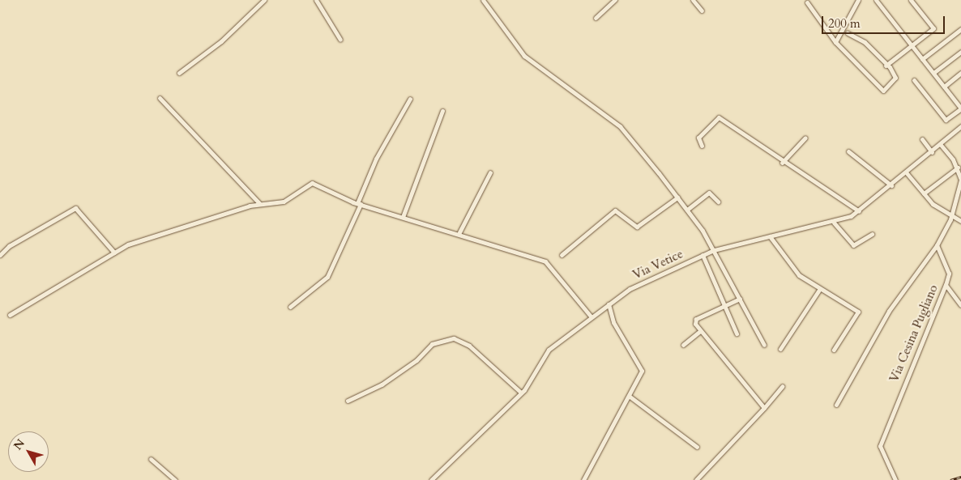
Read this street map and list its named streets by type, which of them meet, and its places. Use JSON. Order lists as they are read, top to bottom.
{
  "streets": {
    "street": ["Via Vetice", "Via Cesina Pugliano"]
  },
  "scale_bar": "200 m",
  "north": "top left"
}
